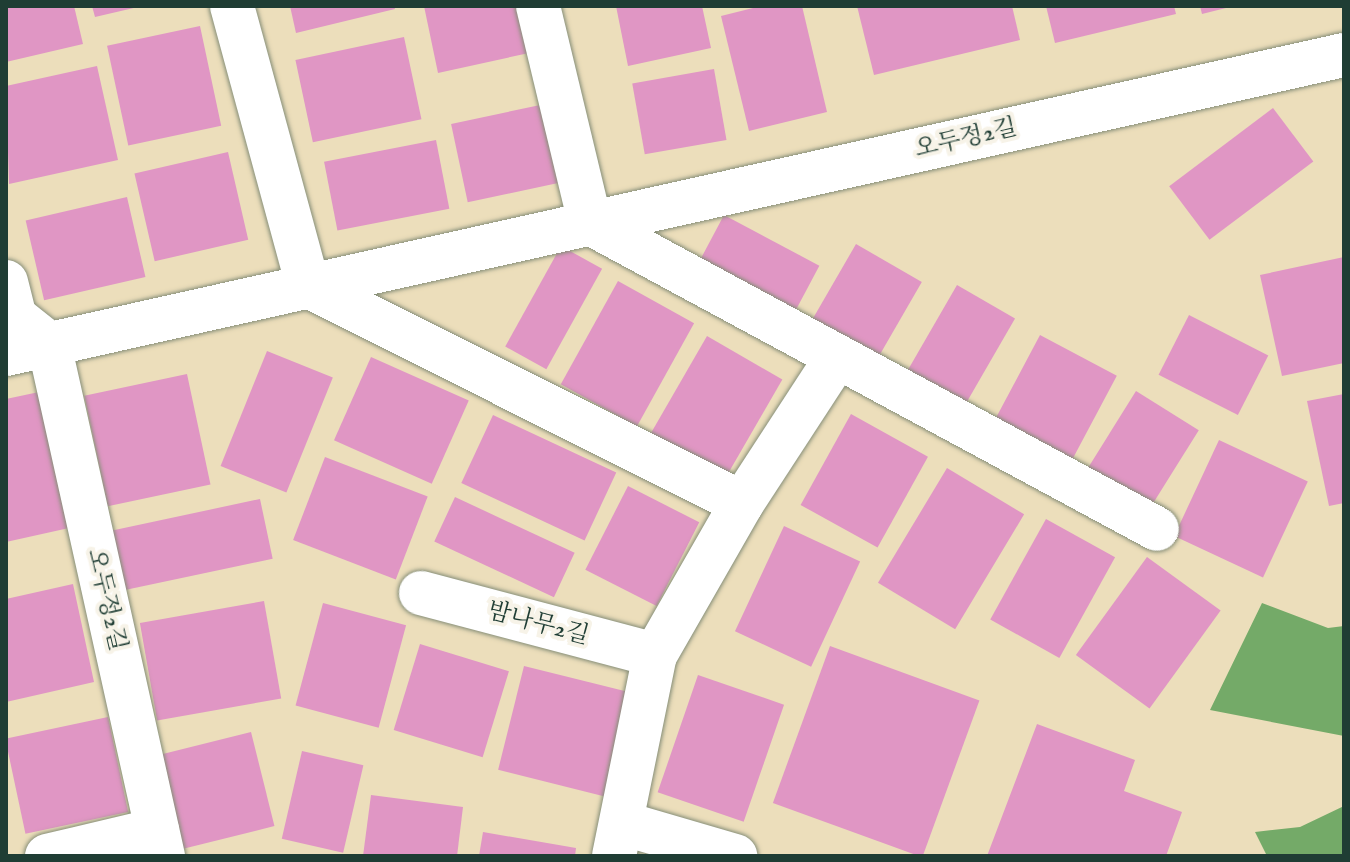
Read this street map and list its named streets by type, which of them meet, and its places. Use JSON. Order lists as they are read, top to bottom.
{
  "streets": {
    "street": ["오두정2길", "밤나무2길"]
  }
}
